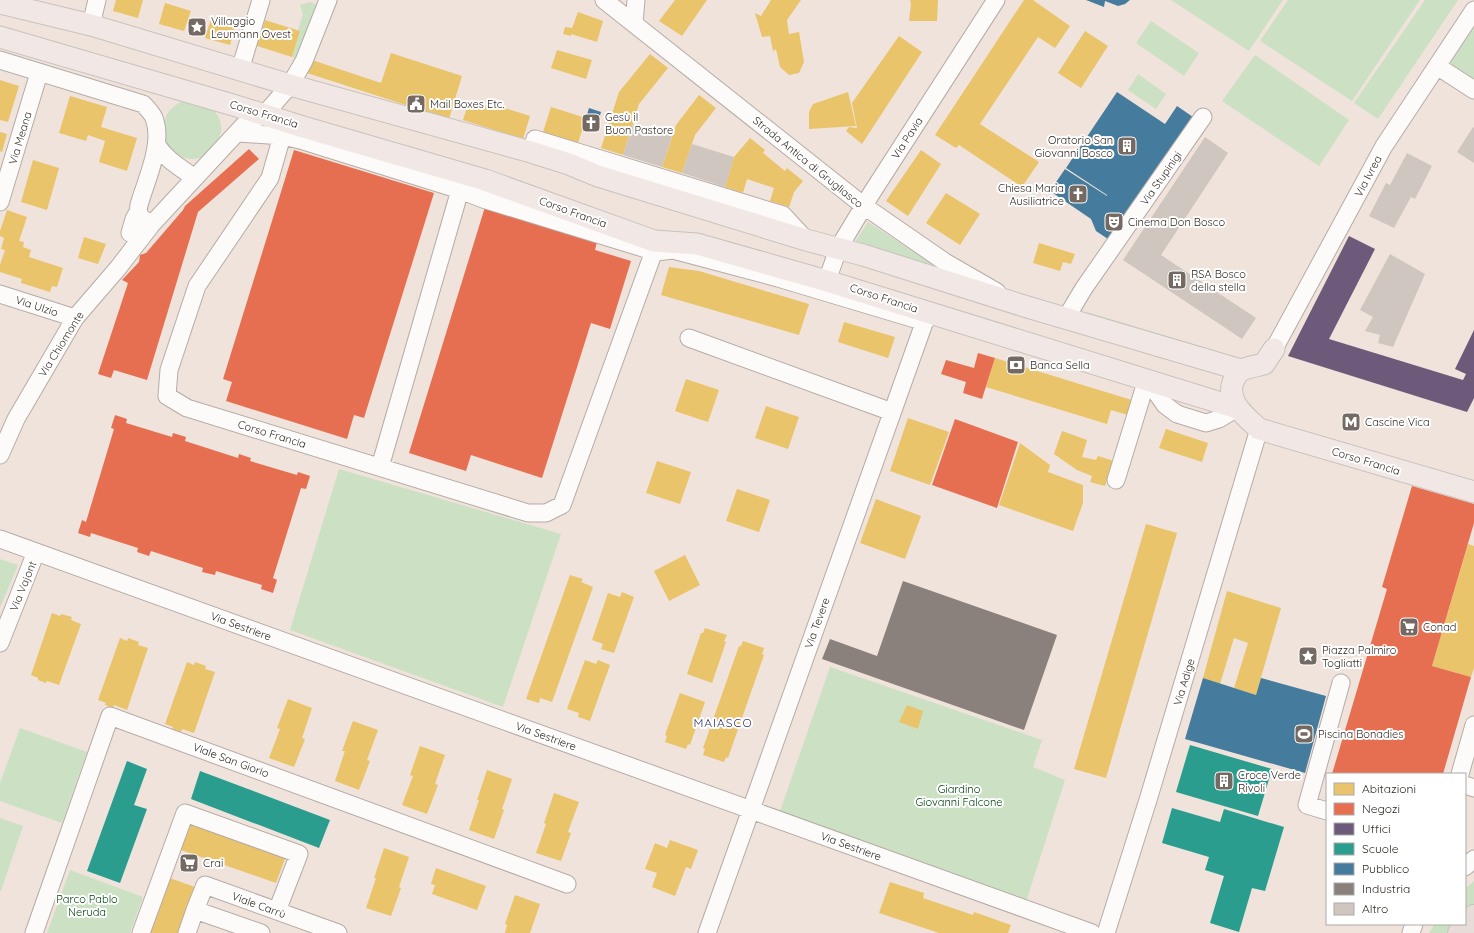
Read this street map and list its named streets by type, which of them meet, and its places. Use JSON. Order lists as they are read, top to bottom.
{
  "streets": {
    "main road": ["Corso Francia"],
    "street": [
      "Via Meana",
      "Via Pavia",
      "Strada Antica di Grugliasco",
      "Via Ivrea",
      "Via Stupinigi",
      "Via Ulzio",
      "Via Chiomonte",
      "Via Vajont",
      "Via Tevere",
      "Via Sestriere",
      "Via Adige",
      "Viale San Giorio",
      "Viale Carrù"
    ]
  },
  "crossings": [
    ["Corso Francia", "Via Pavia"],
    ["Corso Francia", "Via Chiomonte"],
    ["Corso Francia", "Via Tevere"],
    ["Corso Francia", "Via Adige"],
    ["Via Pavia", "Strada Antica di Grugliasco"],
    ["Via Ulzio", "Via Chiomonte"],
    ["Via Vajont", "Via Sestriere"],
    ["Via Tevere", "Via Sestriere"]
  ],
  "districts": ["MAIASCO"],
  "parks": ["Giardino Giovanni Falcone", "Parco Pablo Neruda"],
  "places": {
    "place": ["Villaggio Leumann Ovest", "Piazza Palmiro Togliatti"],
    "public building": ["Mail Boxes Etc."],
    "church": ["Gesù il Buon Pastore", "Chiesa Maria Ausiliatrice"],
    "building": ["Oratorio San Giovanni Bosco", "RSA Bosco della stella", "Croce Verde Rivoli"],
    "theatre": ["Cinema Don Bosco"],
    "bank": ["Banca Sella"],
    "metro station": ["Cascine Vica"],
    "supermarket": ["Conad", "Crai"],
    "sports": ["Piscina Bonadies"]
  },
  "legend": [
    "Abitazioni",
    "Negozi",
    "Uffici",
    "Scuole",
    "Pubblico",
    "Industria",
    "Altro"
  ]
}
